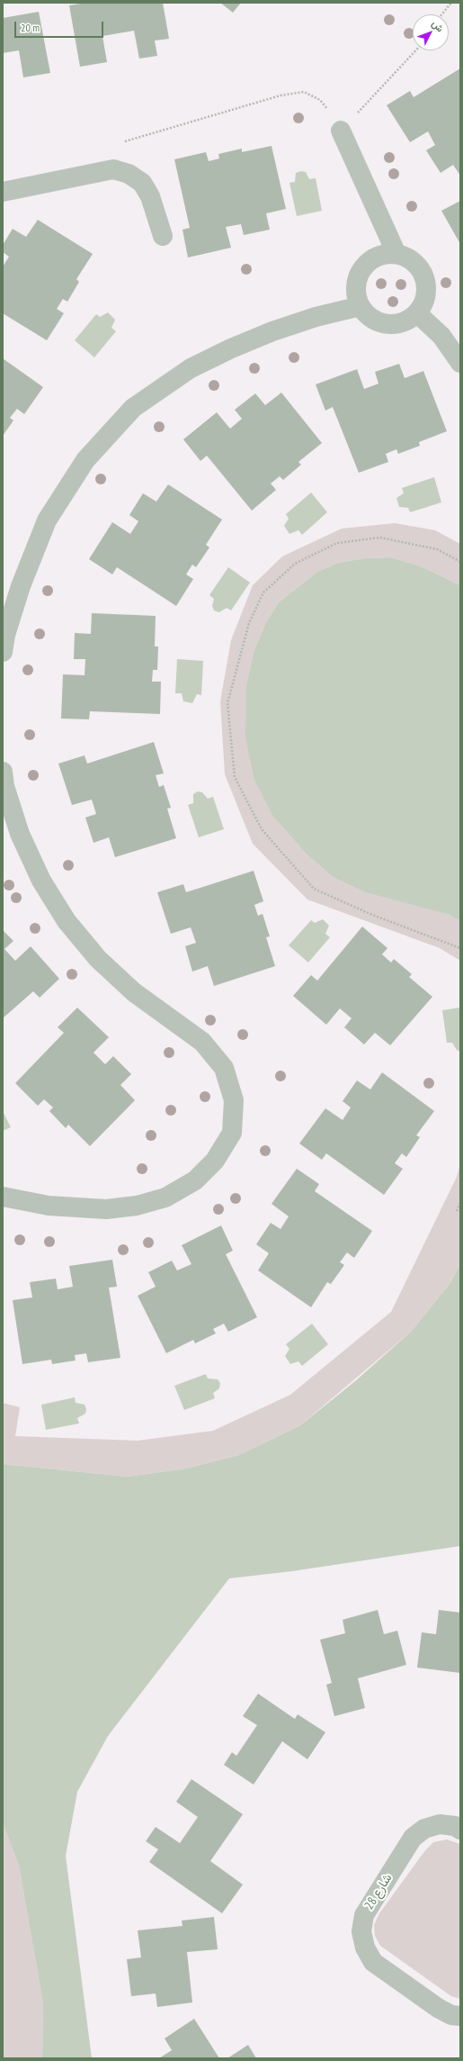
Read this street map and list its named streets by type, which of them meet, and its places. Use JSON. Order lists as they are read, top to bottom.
{
  "streets": {
    "street": ["شارع 28"]
  },
  "scale_bar": "20 m",
  "north": "top right"
}
